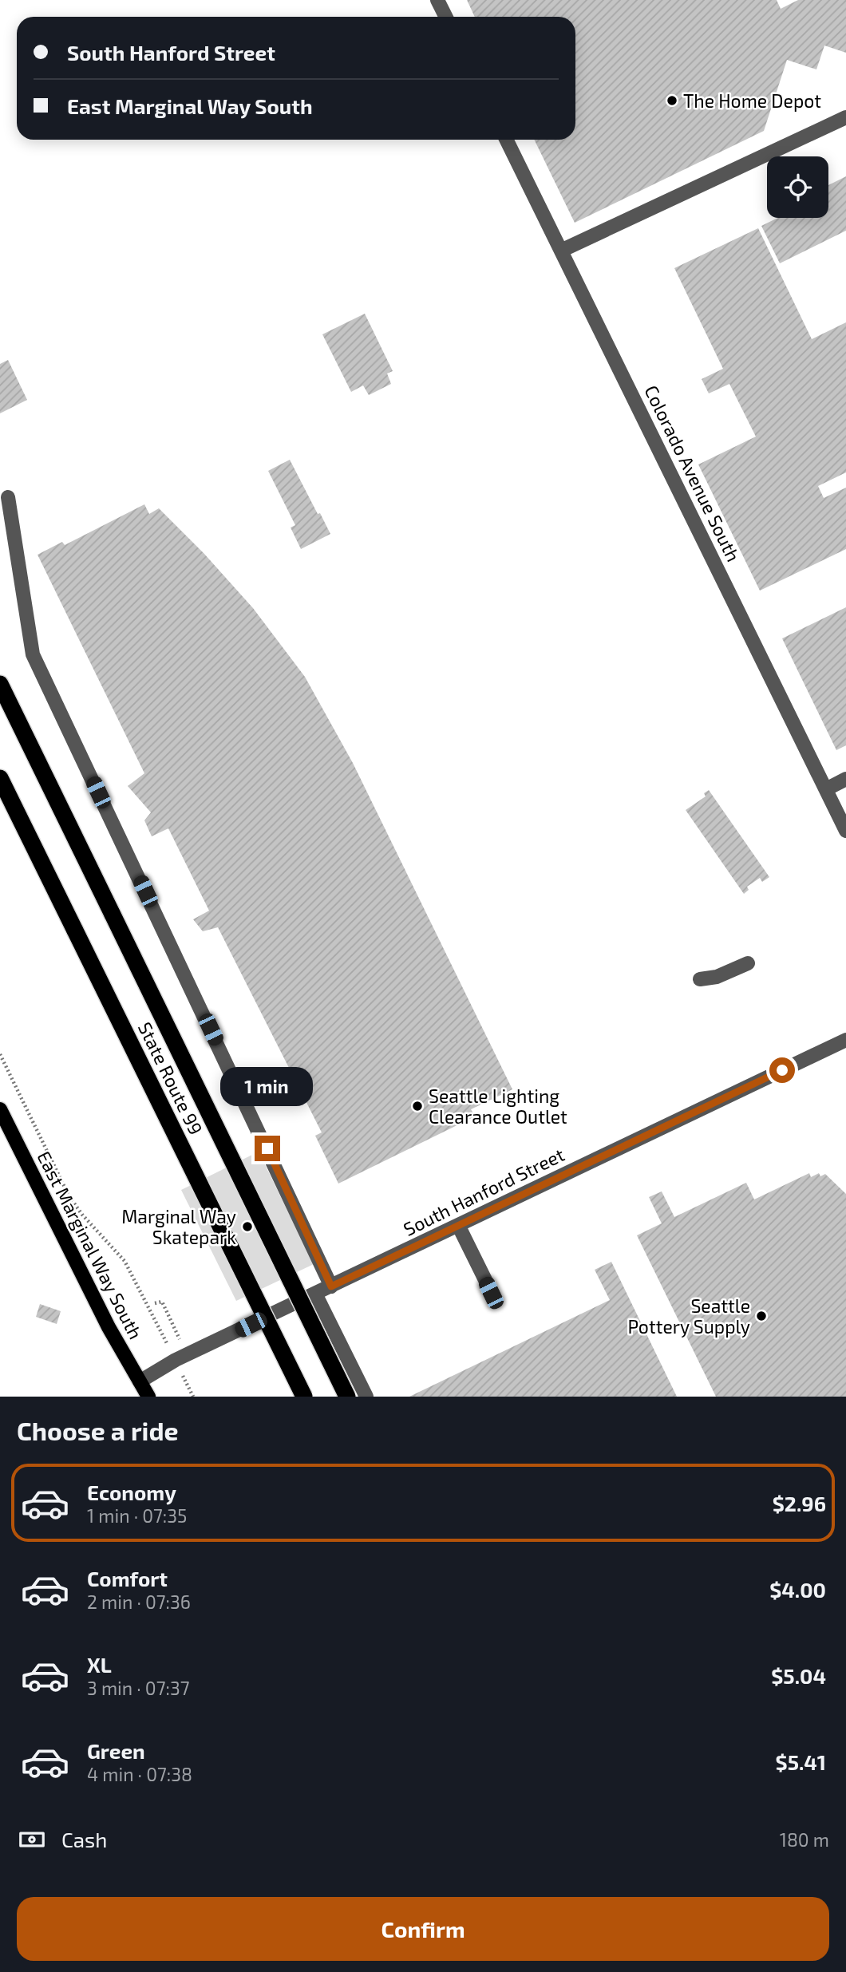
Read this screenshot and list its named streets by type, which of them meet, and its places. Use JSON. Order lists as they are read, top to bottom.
{
  "streets": {
    "highway": ["State Route 99"],
    "main road": ["East Marginal Way South"],
    "street": ["Colorado Avenue South", "South Hanford Street"]
  },
  "crossings": [
    ["South Hanford Street", "East Marginal Way South"]
  ],
  "places": [
    "The Home Depot",
    "Seattle Lighting Clearance Outlet",
    "Marginal Way Skatepark",
    "Seattle Pottery Supply"
  ],
  "page": {
    "banner": ["South Hanford Street", "East Marginal Way South"],
    "bubble": "1 min",
    "heading": "Choose a ride",
    "list": [
      {
        "name": "Economy",
        "note": "1 min · 07:35",
        "value": "$2.96"
      },
      {
        "name": "Comfort",
        "note": "2 min · 07:36",
        "value": "$4.00"
      },
      {
        "name": "XL",
        "note": "3 min · 07:37",
        "value": "$5.04"
      },
      {
        "name": "Green",
        "note": "4 min · 07:38",
        "value": "$5.41"
      }
    ],
    "pay": ["Cash", "180 m"],
    "buttons": "Confirm"
  }
}
